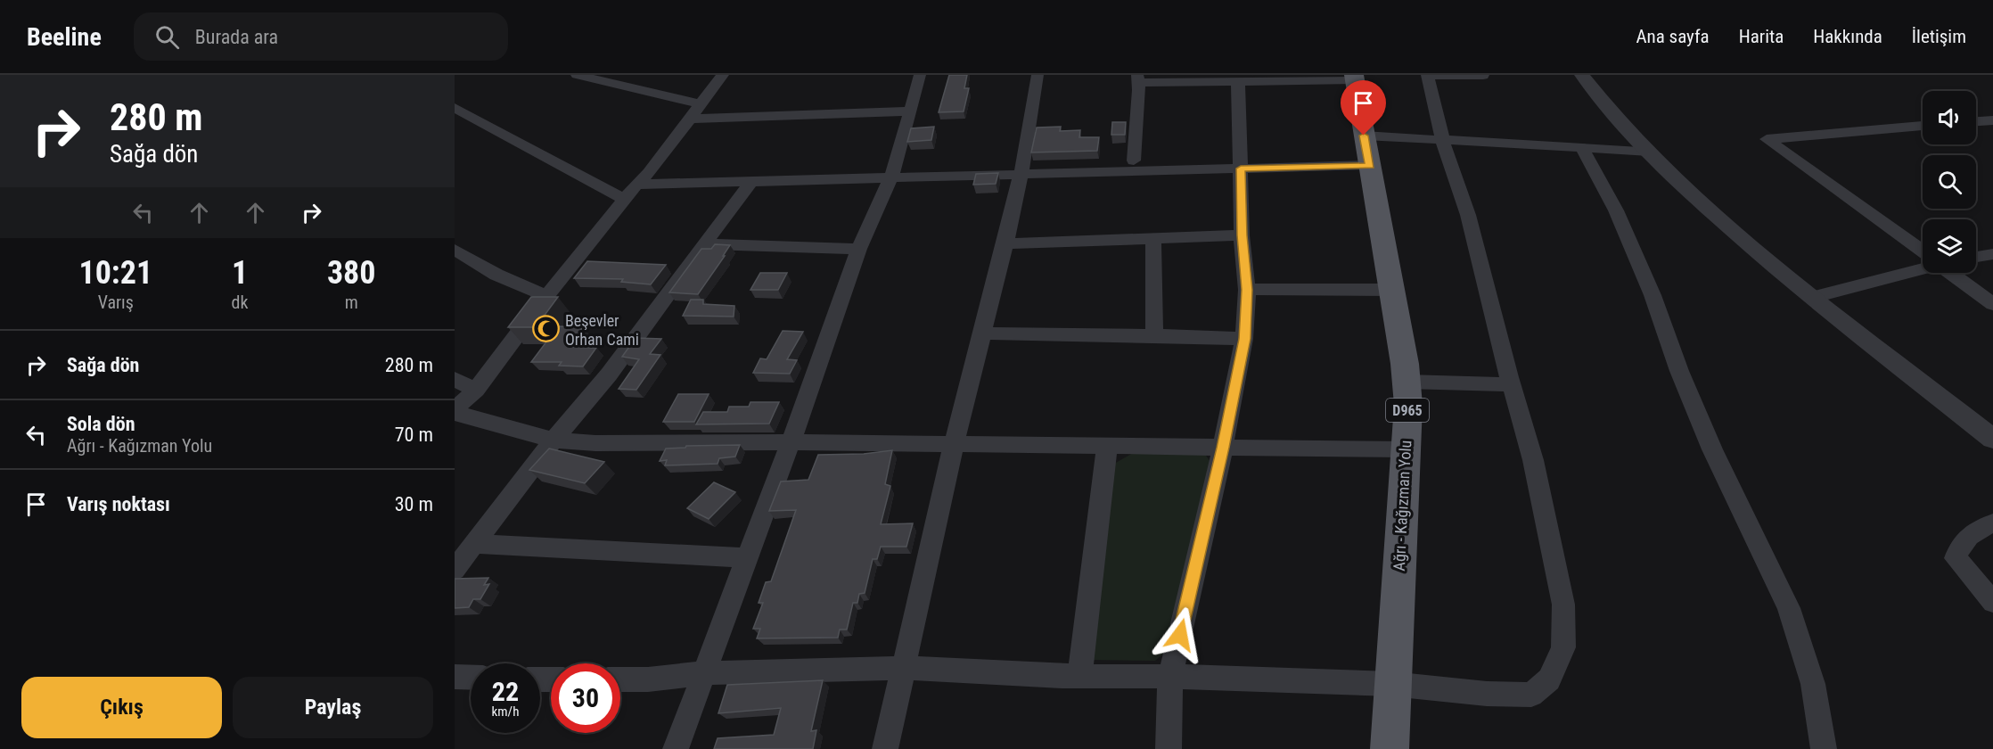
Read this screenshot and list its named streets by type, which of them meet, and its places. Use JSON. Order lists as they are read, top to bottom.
{
  "streets": {
    "main road": ["D965", "Ağrı - Kağızman Yolu"]
  },
  "places": {
    "mosque": ["Beşevler Orhan Cami"]
  },
  "page": {
    "header": "Beeline",
    "search": "Burada ara",
    "nav": [
      "Ana sayfa",
      "Harita",
      "Hakkında",
      "İletişim"
    ],
    "turn": ["280 m", "Sağa dön"],
    "eta": [
      "10:21",
      "Varış",
      "1",
      "dk",
      "380",
      "m"
    ],
    "list": [
      {
        "name": "Sağa dön",
        "value": "280 m"
      },
      {
        "name": "Sola dön",
        "note": "Ağrı - Kağızman Yolu",
        "value": "70 m"
      },
      {
        "name": "Varış noktası",
        "value": "30 m"
      }
    ],
    "speed": "22 km/h",
    "limit": "30",
    "buttons": ["Çıkış", "Paylaş"]
  }
}
